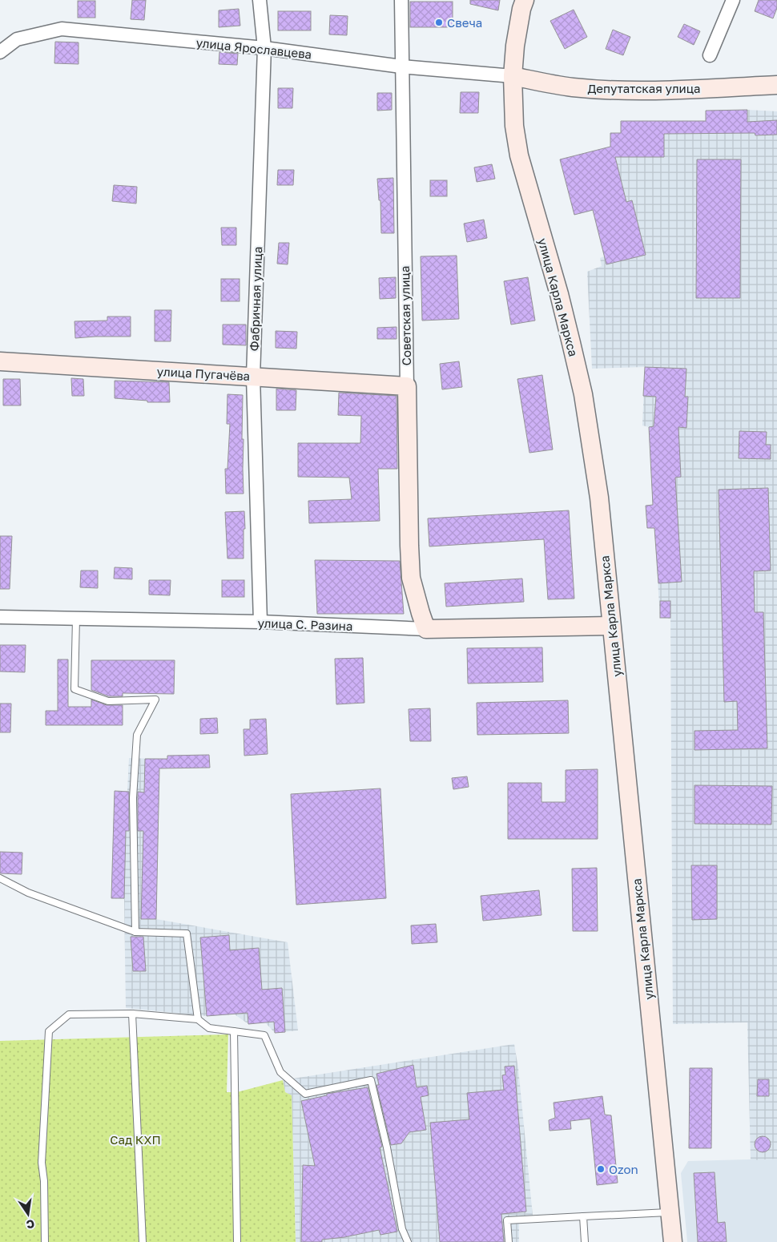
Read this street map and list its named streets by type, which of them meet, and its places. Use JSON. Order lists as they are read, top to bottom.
{
  "streets": {
    "street": [
      "улица Ярославцева",
      "Депутатская улица",
      "улица Карла Маркса",
      "Фабричная улица",
      "Советская улица",
      "улица Пугачёва",
      "улица С. Разина"
    ]
  },
  "crossings": [
    ["улица Ярославцева", "Депутатская улица"],
    ["улица Ярославцева", "улица Карла Маркса"],
    ["улица Ярославцева", "Фабричная улица"],
    ["улица Ярославцева", "Советская улица"],
    ["Депутатская улица", "улица Карла Маркса"],
    ["улица Карла Маркса", "улица С. Разина"],
    ["Фабричная улица", "улица Пугачёва"],
    ["Фабричная улица", "улица С. Разина"],
    ["Советская улица", "улица Пугачёва"],
    ["Советская улица", "улица С. Разина"]
  ],
  "parks": ["Сад КХП"],
  "places": ["Свеча", "Ozon"],
  "north": "bottom"
}
